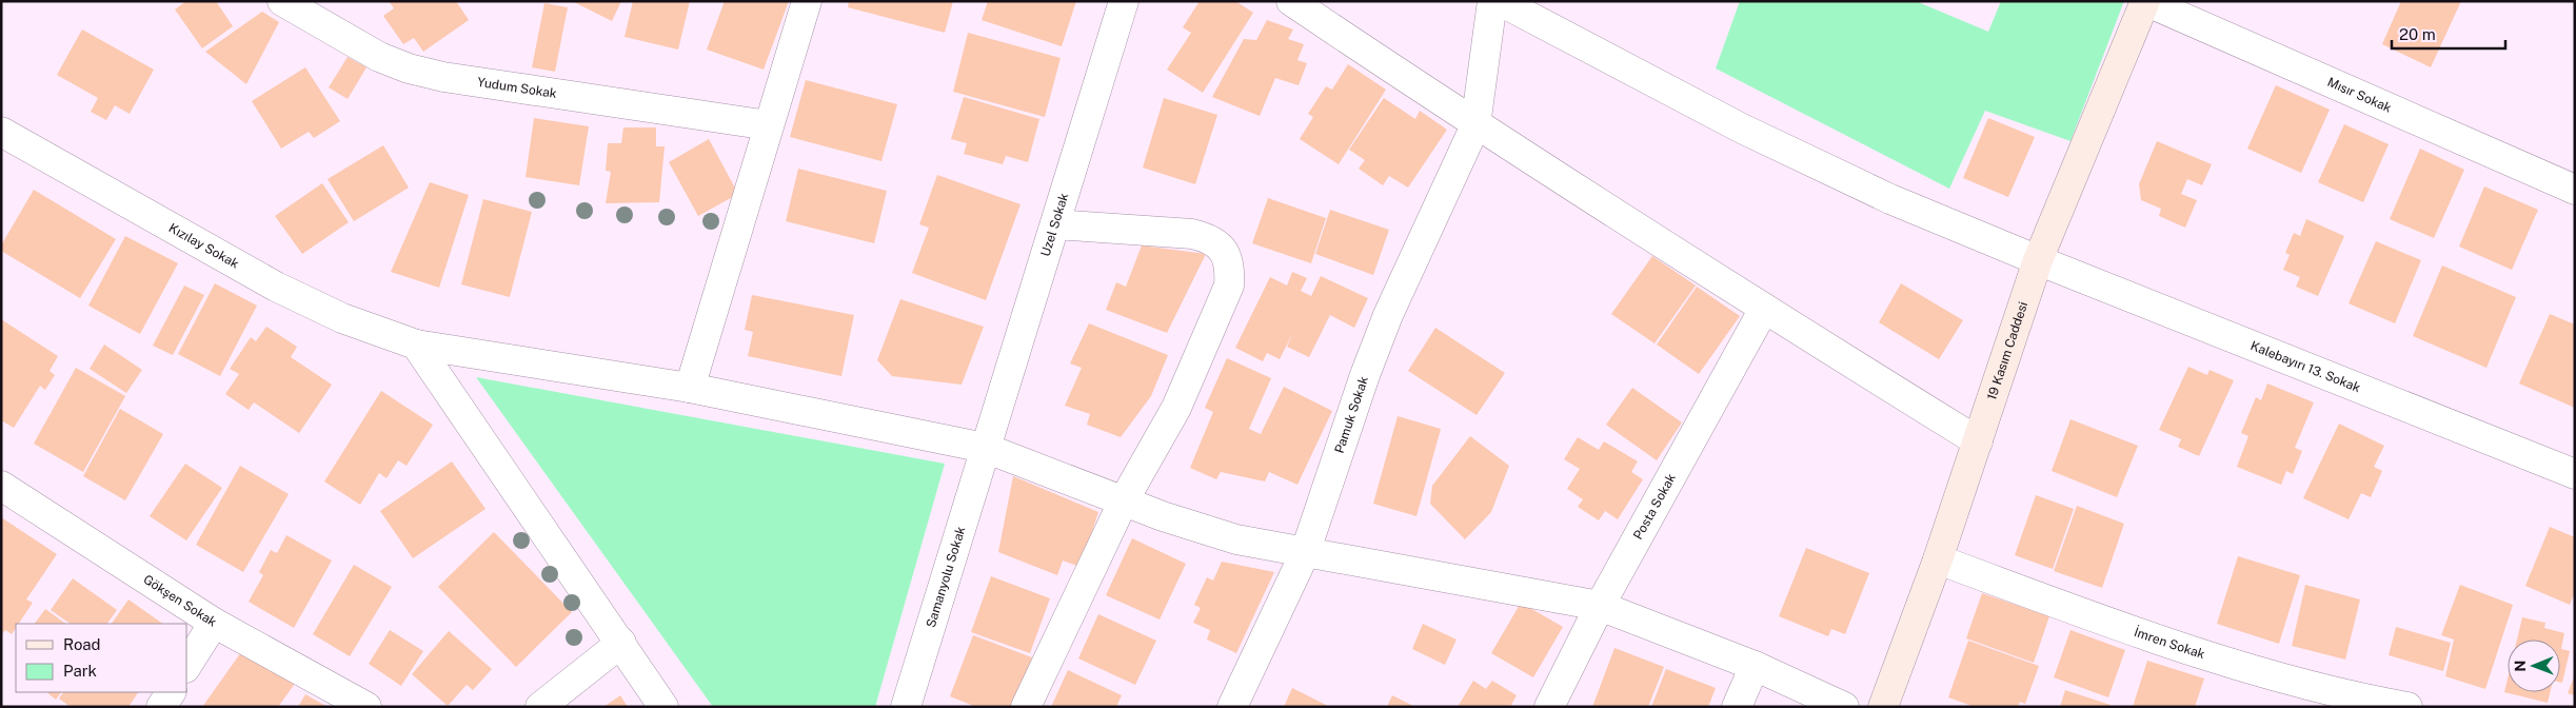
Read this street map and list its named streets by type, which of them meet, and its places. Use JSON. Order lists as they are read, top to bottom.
{
  "streets": {
    "street": [
      "Yudum Sokak",
      "Mısır Sokak",
      "Uzel Sokak",
      "Kızılay Sokak",
      "19 Kasım Caddesi",
      "Kalebayırı 13. Sokak",
      "Pamuk Sokak",
      "Posta Sokak",
      "Samanyolu Sokak",
      "Gökşen Sokak",
      "İmren Sokak"
    ]
  },
  "crossings": [
    ["Mısır Sokak", "19 Kasım Caddesi"],
    ["Uzel Sokak", "Kızılay Sokak"],
    ["Uzel Sokak", "Samanyolu Sokak"],
    ["Kızılay Sokak", "Pamuk Sokak"],
    ["Kızılay Sokak", "Posta Sokak"],
    ["Kızılay Sokak", "Samanyolu Sokak"],
    ["19 Kasım Caddesi", "Kalebayırı 13. Sokak"],
    ["19 Kasım Caddesi", "İmren Sokak"]
  ],
  "legend": ["Road", "Park"],
  "scale_bar": "20 m",
  "north": "left"
}
